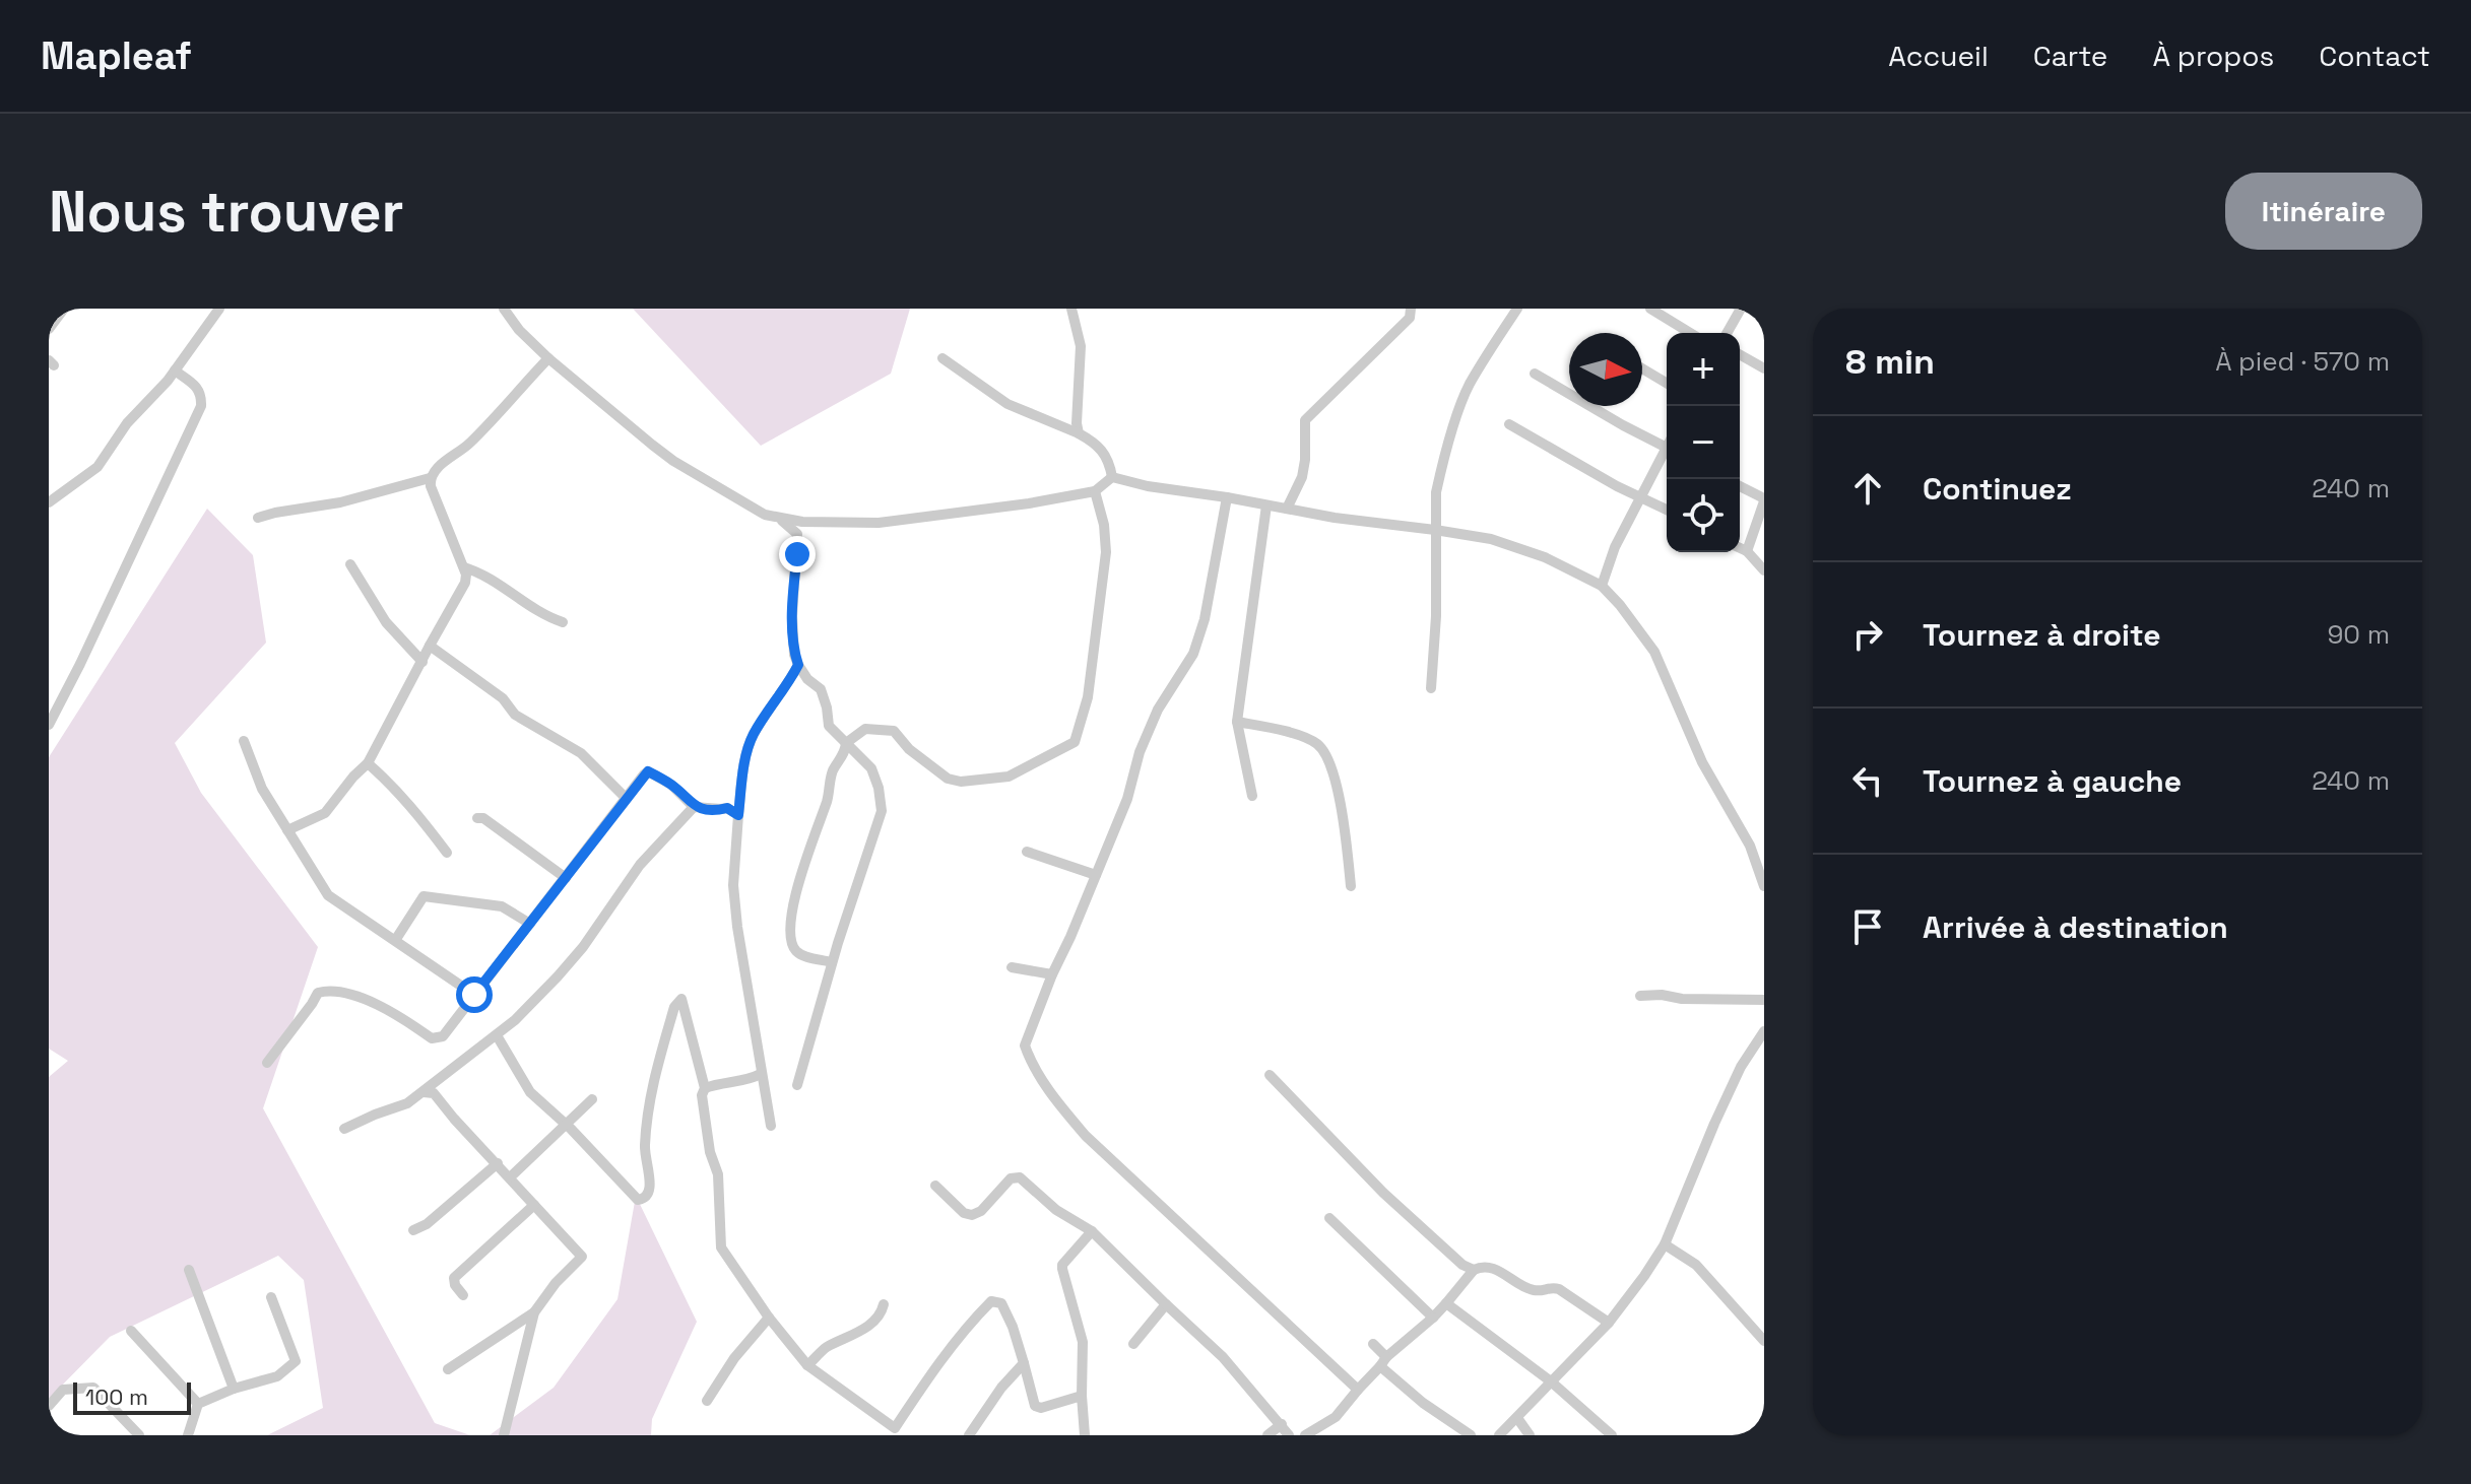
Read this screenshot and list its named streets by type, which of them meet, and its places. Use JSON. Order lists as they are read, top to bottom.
{
  "scale_bar": "100 m",
  "north": "right",
  "page": {
    "header": "Mapleaf",
    "nav": [
      "Accueil",
      "Carte",
      "À propos",
      "Contact"
    ],
    "buttons": "Itinéraire",
    "title": "Nous trouver",
    "heading": ["8 min", "À pied · 570 m"],
    "map_buttons": ["+", "−"],
    "list": [
      ["Continuez", "240 m"],
      ["Tournez à droite", "90 m"],
      ["Tournez à gauche", "240 m"],
      "Arrivée à destination"
    ],
    "scale": "100 m"
  }
}
